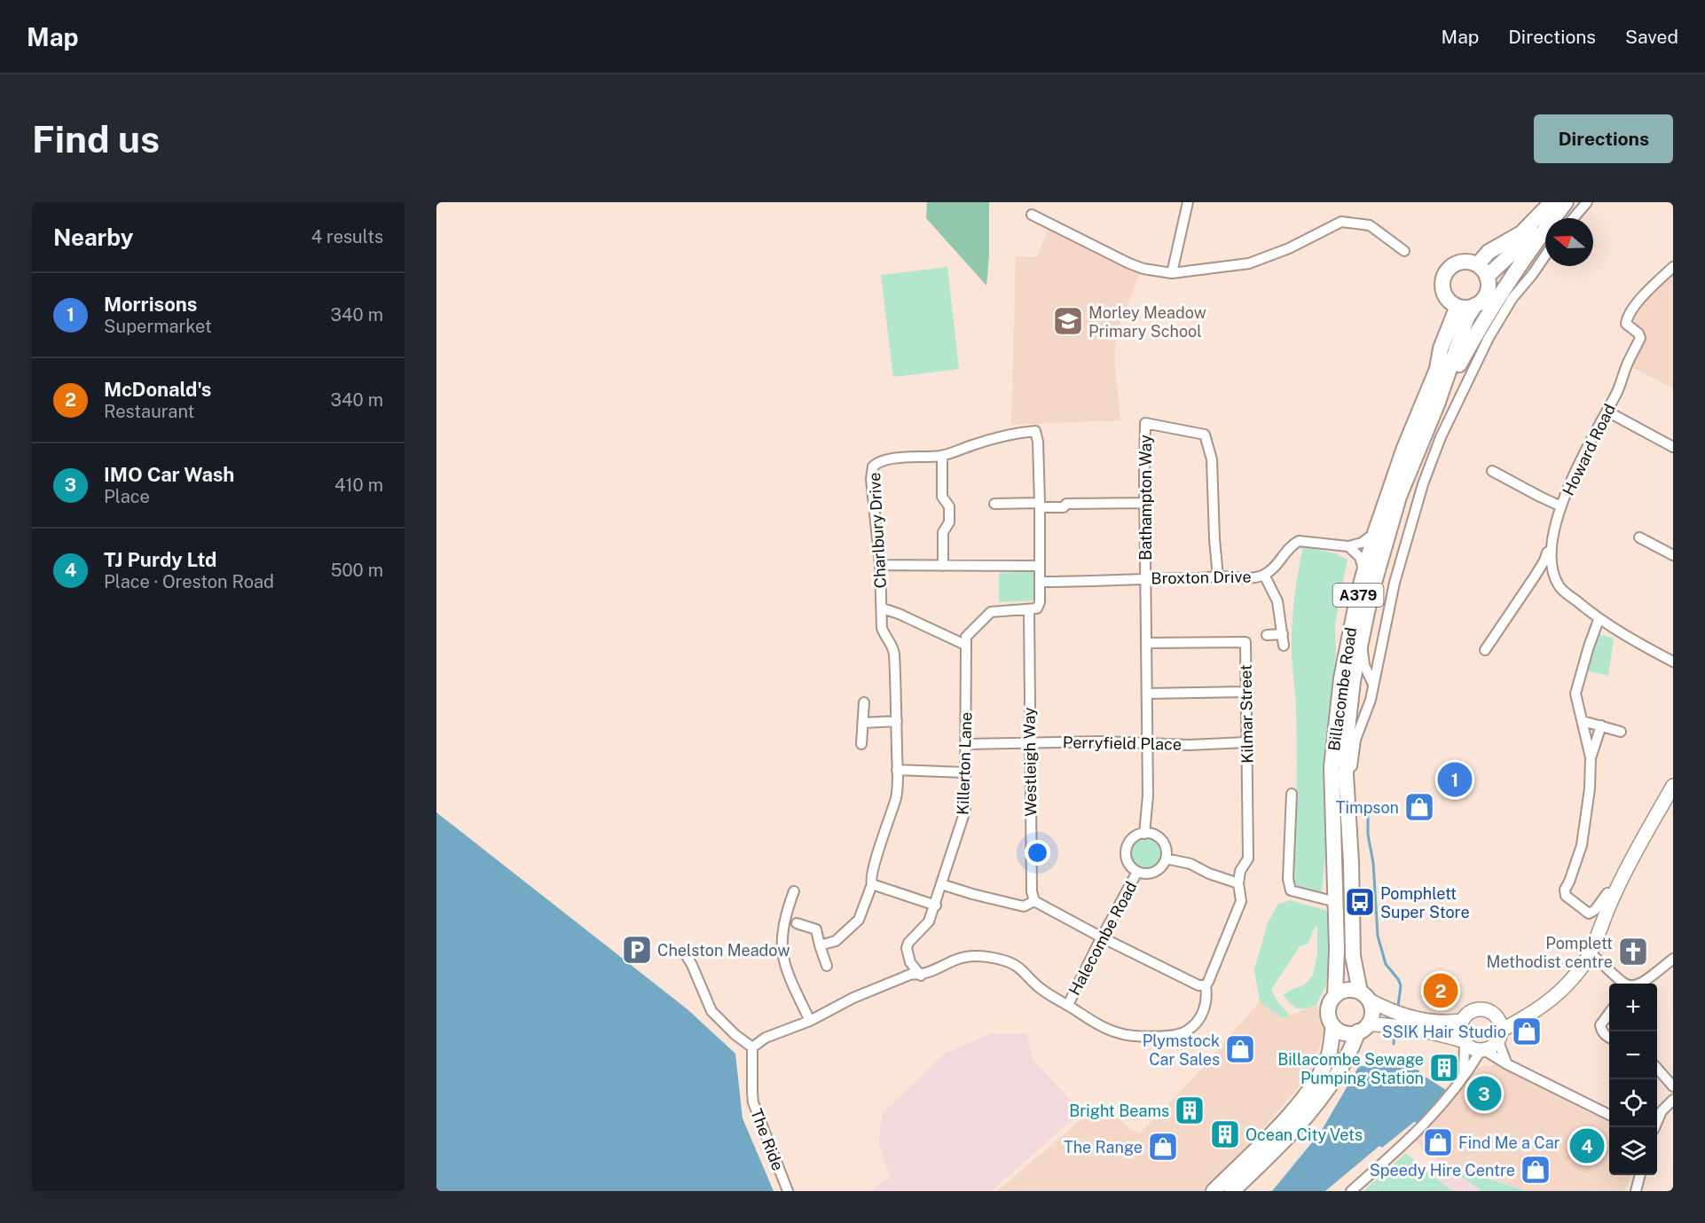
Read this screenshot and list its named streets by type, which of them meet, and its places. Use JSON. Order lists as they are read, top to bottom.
{
  "streets": {
    "main road": ["A379", "Billacombe Road"],
    "street": [
      "Howard Road",
      "Bathampton Way",
      "Charlbury Drive",
      "Broxton Drive",
      "Kilmar Street",
      "Perryfield Place",
      "Westleigh Way",
      "Killerton Lane",
      "Halecombe Road",
      "The Ride"
    ]
  },
  "crossings": [
    ["Bathampton Way", "Broxton Drive"],
    ["Bathampton Way", "Kilmar Street"],
    ["Bathampton Way", "Perryfield Place"],
    ["Bathampton Way", "Halecombe Road"],
    ["Charlbury Drive", "Killerton Lane"],
    ["A379", "Billacombe Road"],
    ["Kilmar Street", "Perryfield Place"],
    ["Perryfield Place", "Westleigh Way"],
    ["Perryfield Place", "Killerton Lane"]
  ],
  "places": {
    "school or university": ["Morley Meadow Primary School"],
    "shop": [
      "Timpson",
      "SSIK Hair Studio",
      "Plymstock Car Sales",
      "Find Me a Car",
      "The Range",
      "Speedy Hire Centre"
    ],
    "bus stop": ["Pomphlett Super Store"],
    "parking": ["Chelston Meadow"],
    "church": ["Pomplett Methodist centre"],
    "building": ["Billacombe Sewage Pumping Station", "Bright Beams", "Ocean City Vets"]
  },
  "north": "left",
  "page": {
    "header": "Map",
    "nav": ["Map", "Directions", "Saved"],
    "buttons": "Directions",
    "title": "Find us",
    "heading": ["Nearby", "4 results"],
    "list": [
      {
        "mark": "1",
        "name": "Morrisons",
        "note": "Supermarket",
        "value": "340 m"
      },
      {
        "mark": "2",
        "name": "McDonald's",
        "note": "Restaurant",
        "value": "340 m"
      },
      {
        "mark": "3",
        "name": "IMO Car Wash",
        "note": "Place",
        "value": "410 m"
      },
      {
        "mark": "4",
        "name": "TJ Purdy Ltd",
        "note": "Place · Oreston Road",
        "value": "500 m"
      }
    ],
    "pins": [
      "1",
      "2",
      "3",
      "4"
    ],
    "map_buttons": ["+", "−"]
  }
}
